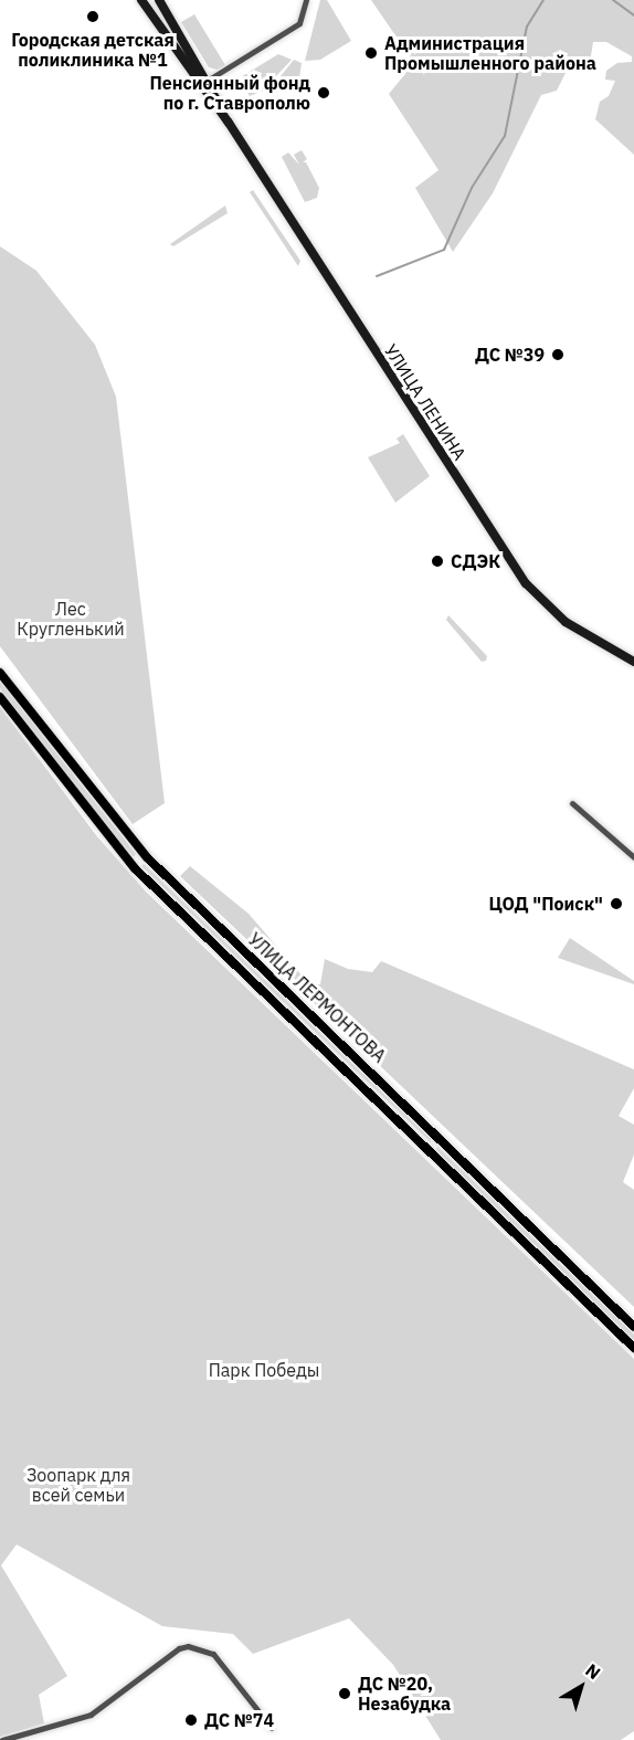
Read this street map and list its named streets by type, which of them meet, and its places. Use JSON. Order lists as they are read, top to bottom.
{
  "streets": {
    "main road": ["УЛИЦА ЛЕНИНА", "УЛИЦА ЛЕРМОНТОВА"]
  },
  "parks": ["Лес Кругленький", "Парк Победы", "Зоопарк для всей семьи"],
  "places": [
    "Городская детская поликлиника №1",
    "Администрация Промышленного района",
    "Пенсионный фонд по г. Ставрополю",
    "ДС №39",
    "СДЭК",
    "ЦОД \"Поиск\"",
    "ДС №20, Незабудка",
    "ДС №74"
  ],
  "north": "top right"
}
